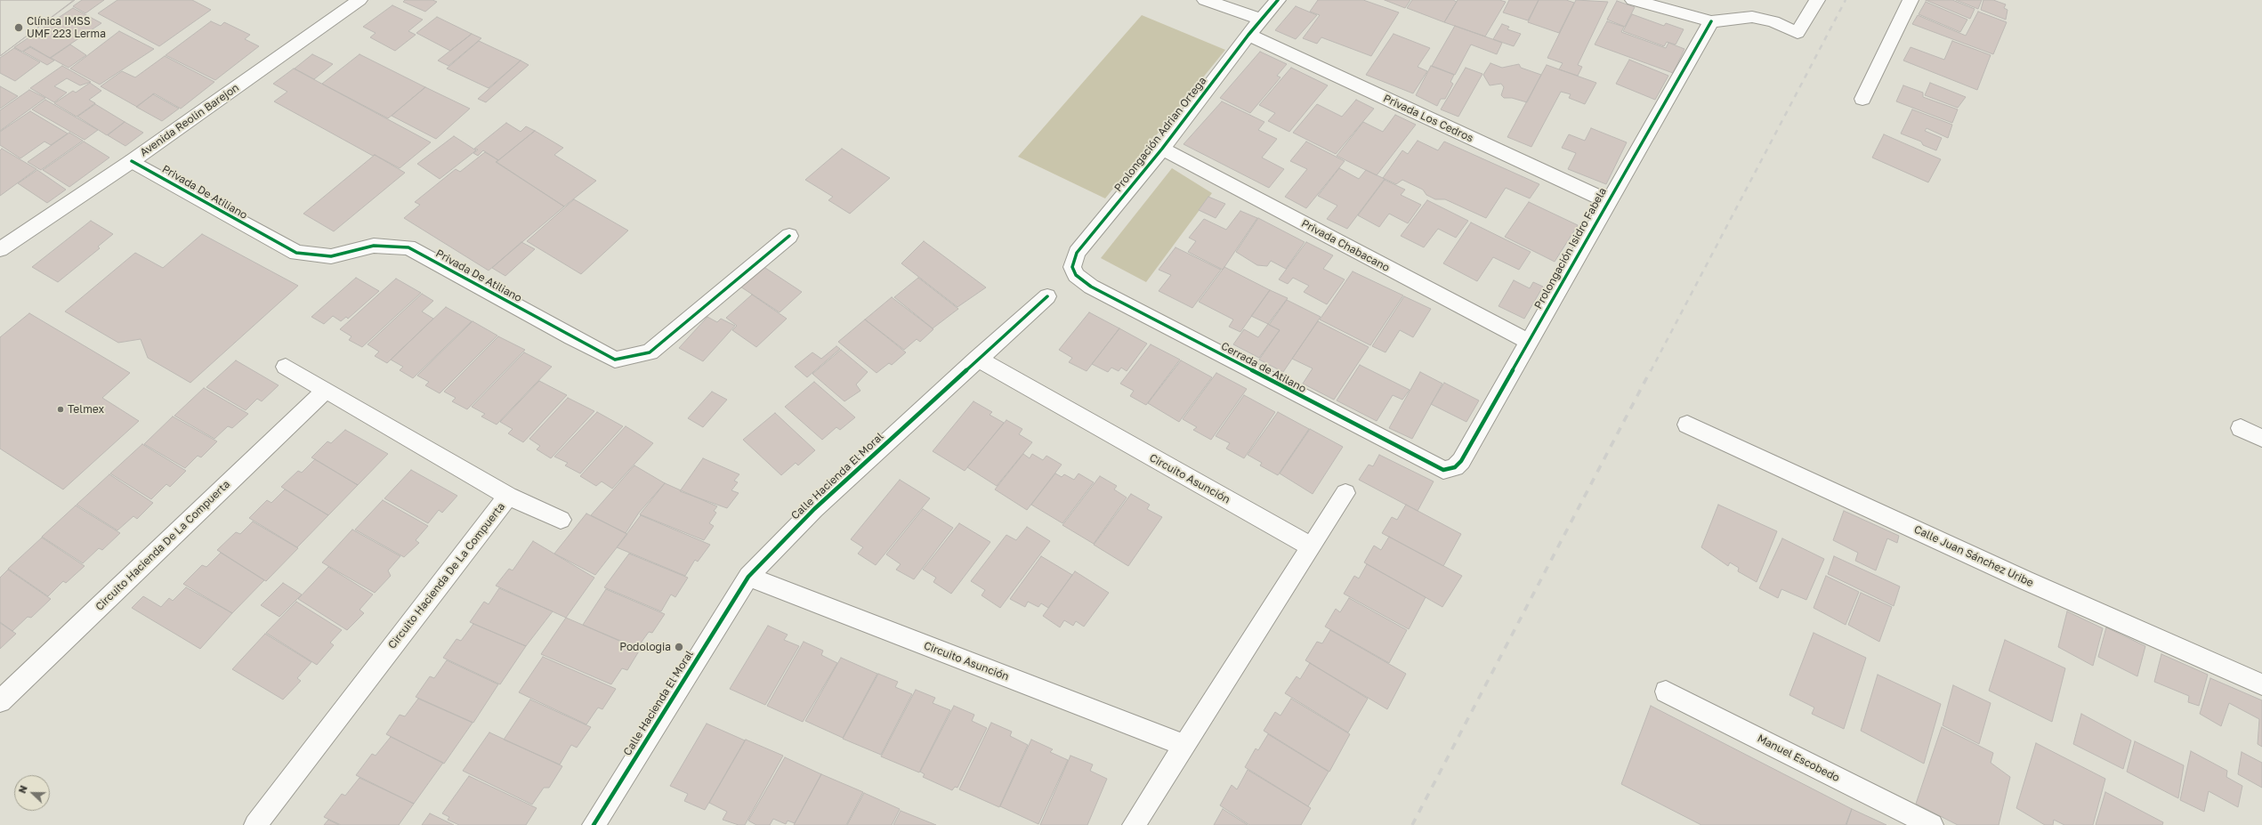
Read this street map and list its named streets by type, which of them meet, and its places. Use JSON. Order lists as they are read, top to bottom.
{
  "streets": {
    "street": [
      "Privada Los Cedros",
      "Avenida Reolin Barejon",
      "Prolongación Adrian Ortega",
      "Privada De Atiliano",
      "Privada Chabacano",
      "Prolongación Isidro Fabela",
      "Cerrada de Atilano",
      "Calle Hacienda El Moral",
      "Circuito Asunción",
      "Circuito Hacienda De La Compuerta",
      "Calle Juan Sánchez Uribe",
      "Manuel Escobedo"
    ]
  },
  "crossings": [
    ["Privada Los Cedros", "Prolongación Adrian Ortega"],
    ["Privada Los Cedros", "Prolongación Isidro Fabela"],
    ["Avenida Reolin Barejon", "Privada De Atiliano"],
    ["Prolongación Adrian Ortega", "Privada Chabacano"],
    ["Prolongación Adrian Ortega", "Cerrada de Atilano"],
    ["Privada Chabacano", "Prolongación Isidro Fabela"],
    ["Prolongación Isidro Fabela", "Cerrada de Atilano"],
    ["Calle Hacienda El Moral", "Circuito Asunción"]
  ],
  "places": ["Clínica IMSS UMF 223 Lerma", "Telmex", "Podologia"],
  "north": "left"
}
